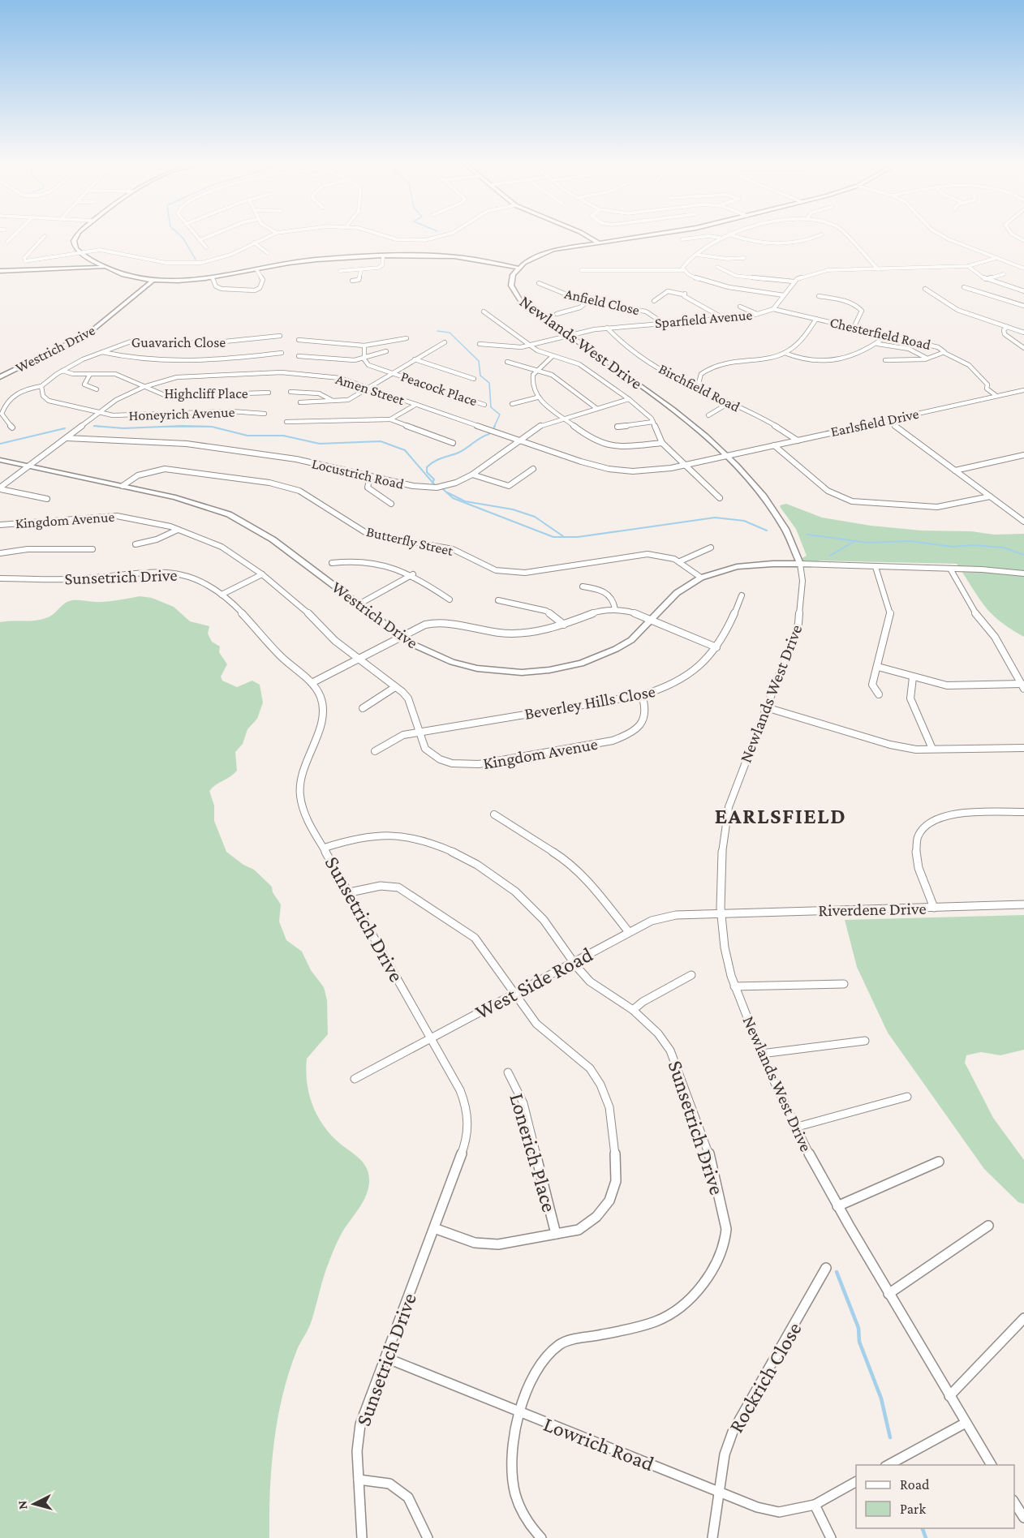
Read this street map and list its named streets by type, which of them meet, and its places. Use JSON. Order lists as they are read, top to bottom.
{
  "streets": {
    "street": [
      "Anfield Close",
      "Sparfield Avenue",
      "Chesterfield Road",
      "Guavarich Close",
      "Newlands West Drive",
      "Westrich Drive",
      "Birchfield Road",
      "Peacock Place",
      "Amen Street",
      "Highcliff Place",
      "Honeyrich Avenue",
      "Earlsfield Drive",
      "Locustrich Road",
      "Kingdom Avenue",
      "Butterfly Street",
      "Sunsetrich Drive",
      "Beverley Hills Close",
      "Riverdene Drive",
      "West Side Road",
      "Lonerich Place",
      "Rockrich Close",
      "Lowrich Road"
    ]
  },
  "crossings": [
    ["Anfield Close", "Sparfield Avenue"],
    ["Sparfield Avenue", "Chesterfield Road"],
    ["Sparfield Avenue", "Newlands West Drive"],
    ["Sparfield Avenue", "Birchfield Road"],
    ["Guavarich Close", "Highcliff Place"],
    ["Newlands West Drive", "Westrich Drive"],
    ["Newlands West Drive", "Amen Street"],
    ["Newlands West Drive", "Earlsfield Drive"],
    ["Newlands West Drive", "Riverdene Drive"],
    ["Newlands West Drive", "West Side Road"],
    ["Westrich Drive", "Amen Street"],
    ["Westrich Drive", "Butterfly Street"],
    ["Birchfield Road", "Earlsfield Drive"],
    ["Amen Street", "Highcliff Place"],
    ["Amen Street", "Honeyrich Avenue"],
    ["Amen Street", "Earlsfield Drive"],
    ["Amen Street", "Locustrich Road"],
    ["Kingdom Avenue", "Beverley Hills Close"],
    ["Sunsetrich Drive", "West Side Road"],
    ["Sunsetrich Drive", "Lowrich Road"],
    ["Riverdene Drive", "West Side Road"],
    ["Rockrich Close", "Lowrich Road"]
  ],
  "districts": ["EARLSFIELD"],
  "legend": ["Road", "Park"],
  "north": "left"
}
